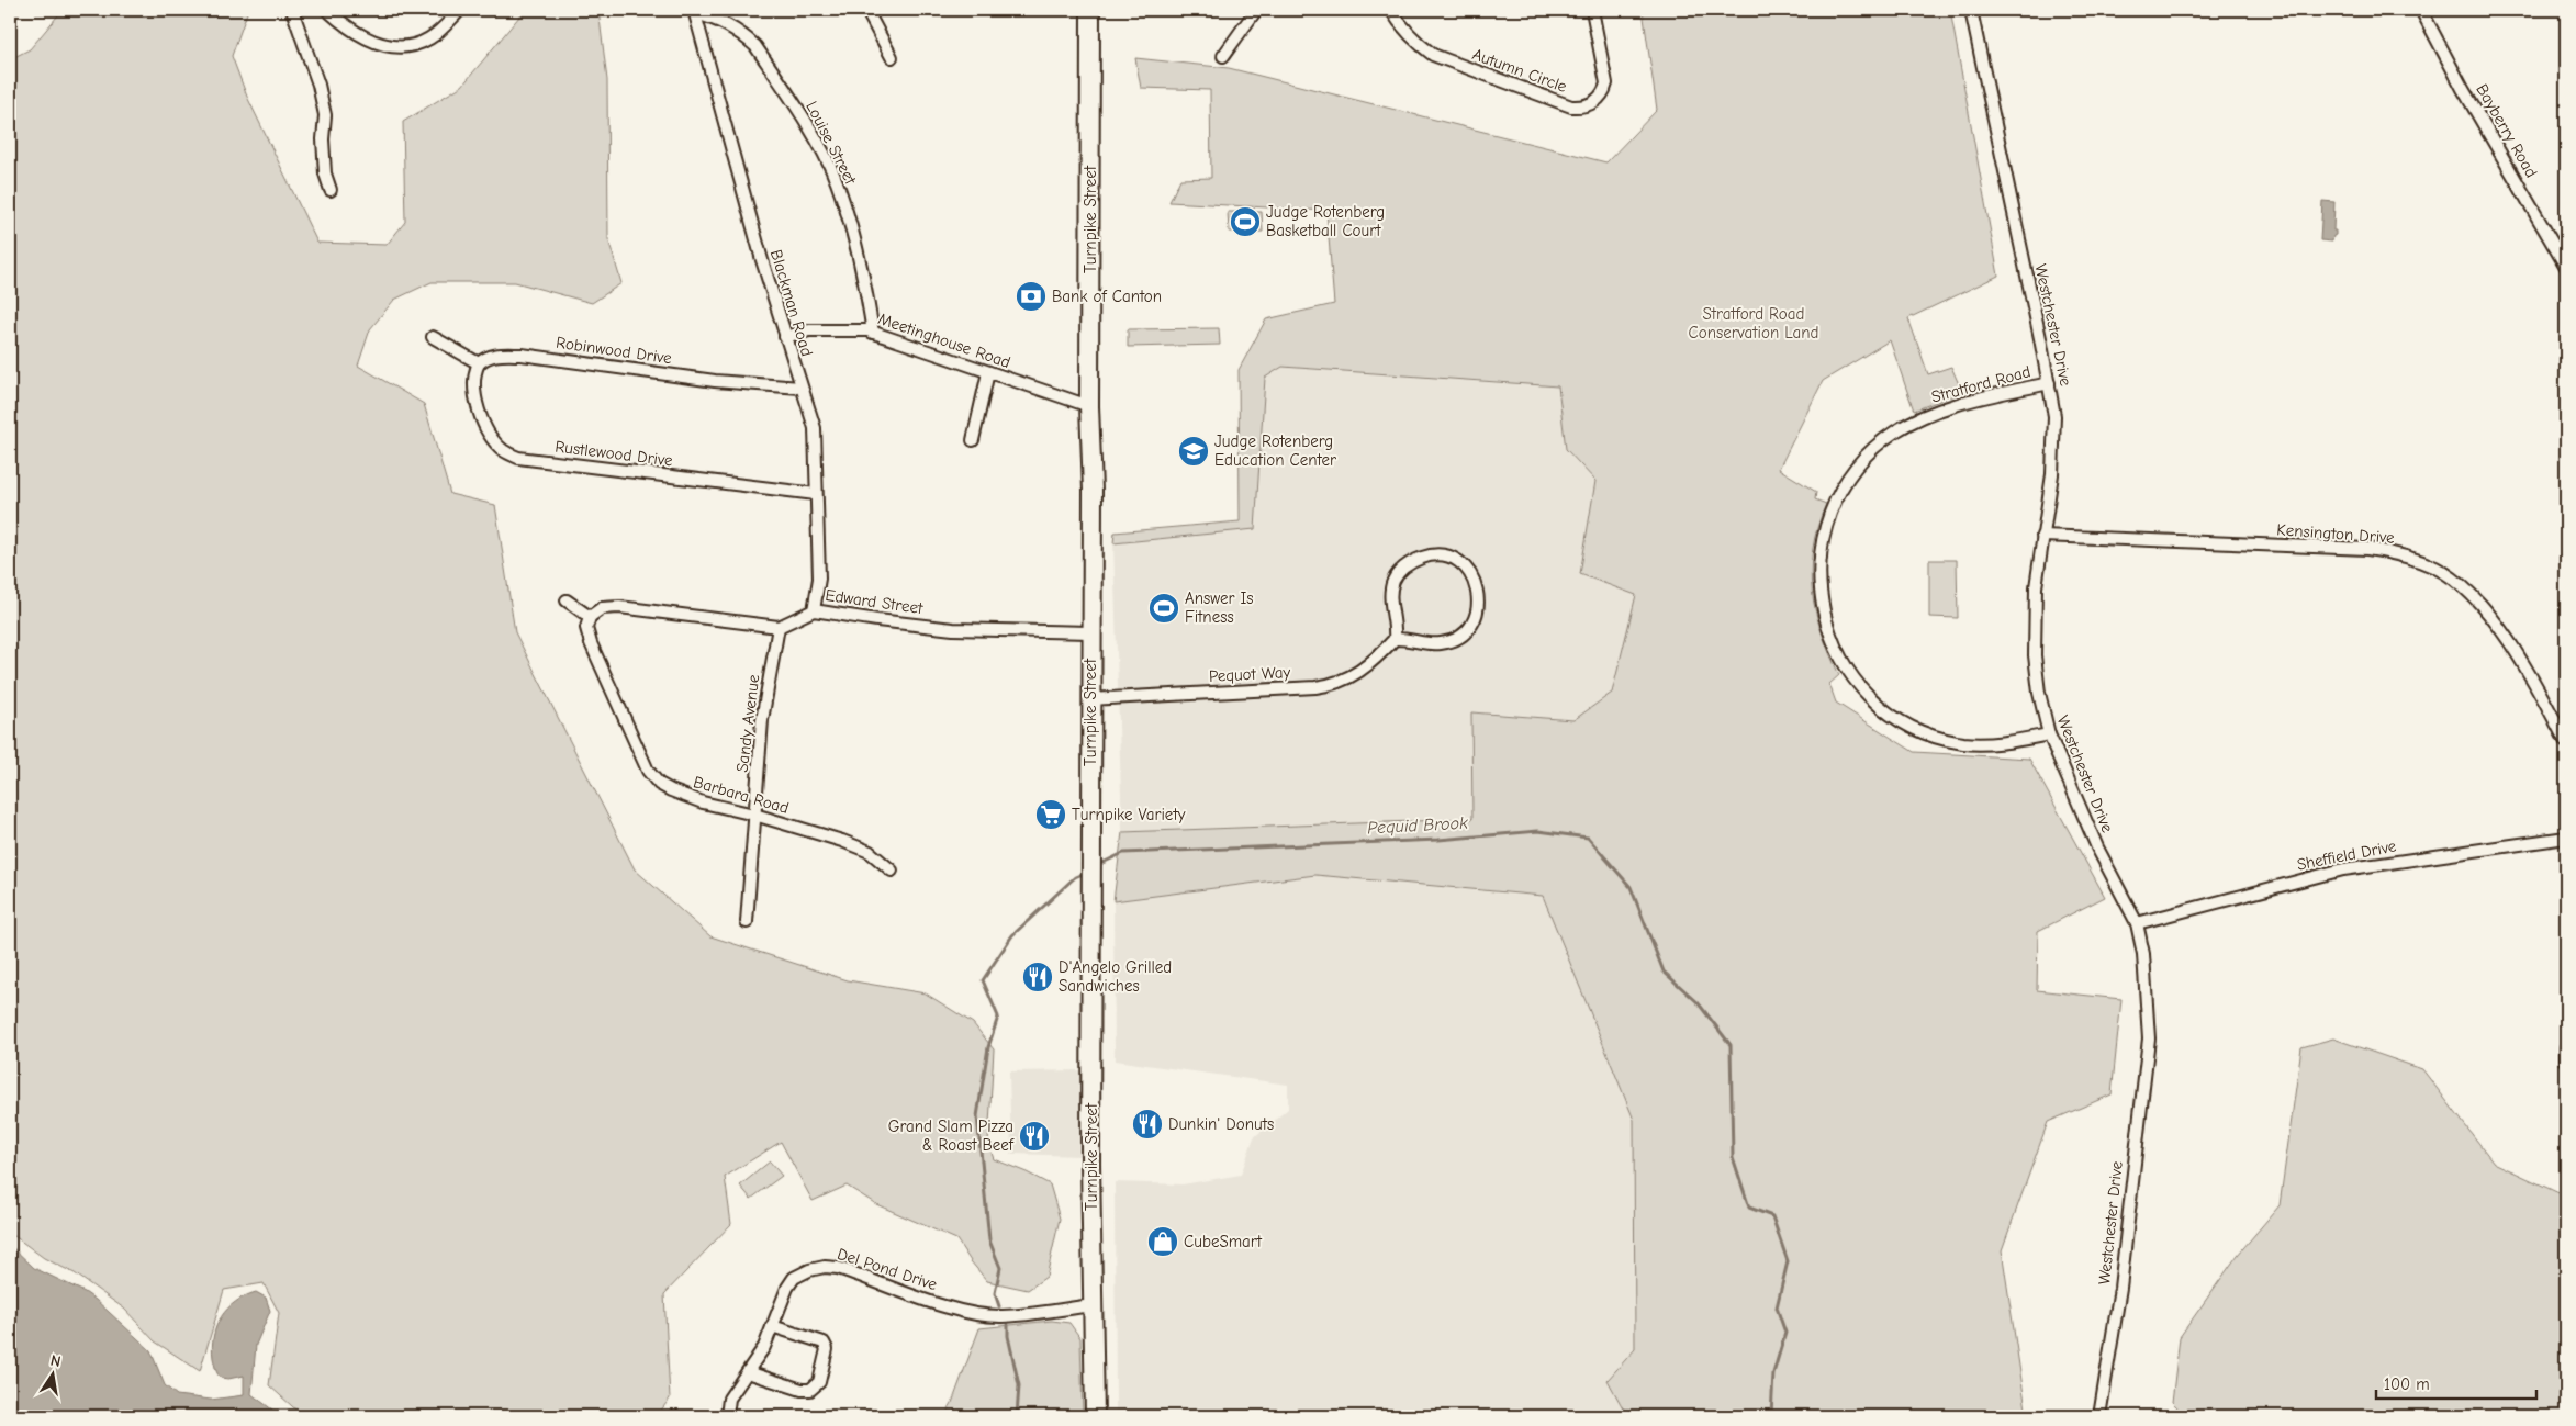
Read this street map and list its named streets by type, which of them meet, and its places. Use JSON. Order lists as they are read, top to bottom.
{
  "streets": {
    "main road": ["Turnpike Street"],
    "street": [
      "Autumn Circle",
      "Bayberry Road",
      "Louise Street",
      "Blackman Road",
      "Westchester Drive",
      "Meetinghouse Road",
      "Robinwood Drive",
      "Stratford Road",
      "Rustlewood Drive",
      "Kensington Drive",
      "Edward Street",
      "Pequot Way",
      "Sandy Avenue",
      "Barbara Road",
      "Sheffield Drive",
      "Del Pond Drive"
    ]
  },
  "crossings": [
    ["Louise Street", "Blackman Road"],
    ["Louise Street", "Meetinghouse Road"],
    ["Turnpike Street", "Meetinghouse Road"],
    ["Turnpike Street", "Edward Street"],
    ["Turnpike Street", "Pequot Way"],
    ["Turnpike Street", "Del Pond Drive"],
    ["Blackman Road", "Meetinghouse Road"],
    ["Blackman Road", "Robinwood Drive"],
    ["Blackman Road", "Rustlewood Drive"],
    ["Blackman Road", "Edward Street"],
    ["Westchester Drive", "Stratford Road"],
    ["Westchester Drive", "Kensington Drive"],
    ["Westchester Drive", "Sheffield Drive"],
    ["Robinwood Drive", "Rustlewood Drive"],
    ["Edward Street", "Sandy Avenue"],
    ["Sandy Avenue", "Barbara Road"]
  ],
  "water": ["Pequid Brook"],
  "parks": ["Stratford Road Conservation Land"],
  "places": {
    "sports": ["Judge Rotenberg Basketball Court", "Answer Is Fitness"],
    "bank": ["Bank of Canton"],
    "school or university": ["Judge Rotenberg Education Center"],
    "supermarket": ["Turnpike Variety"],
    "restaurant": ["D'Angelo Grilled Sandwiches", "Dunkin' Donuts", "Grand Slam Pizza & Roast Beef"],
    "shop": ["CubeSmart"]
  },
  "scale_bar": "100 m",
  "north": "top"
}
